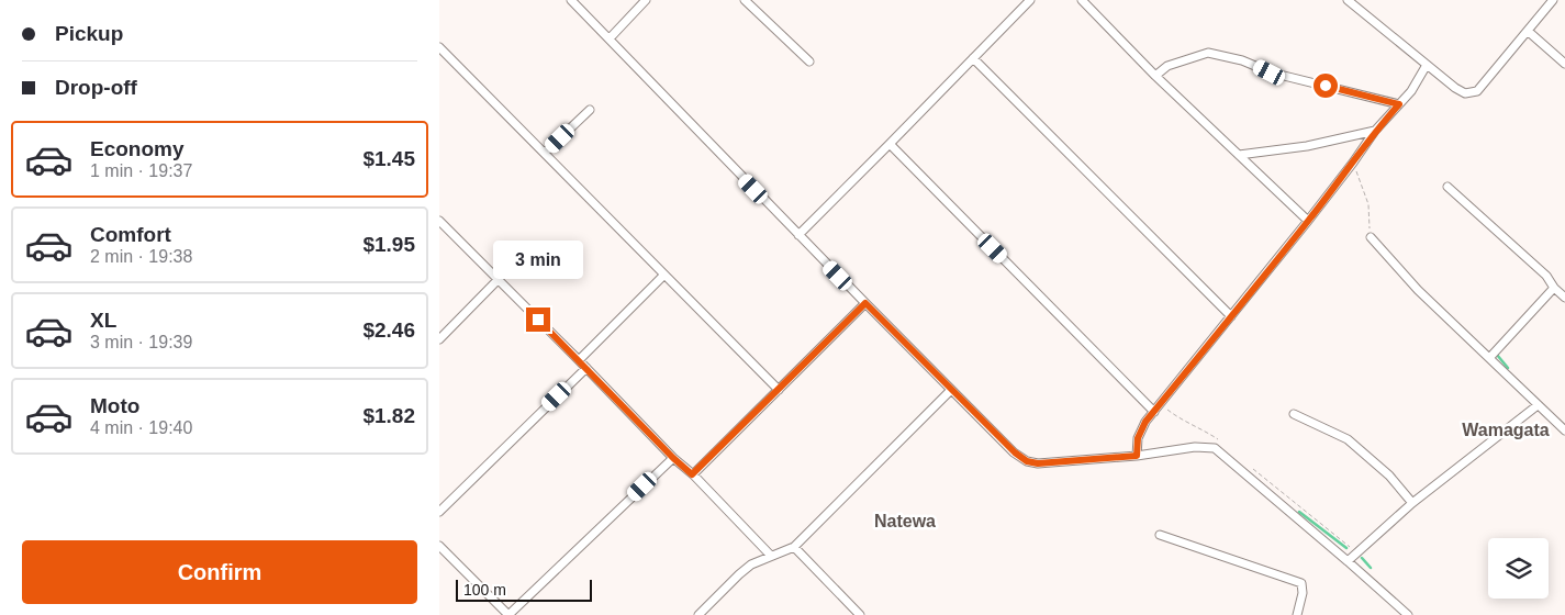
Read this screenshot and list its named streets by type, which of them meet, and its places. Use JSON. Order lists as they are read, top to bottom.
{
  "districts": ["Wamagata", "Natewa"],
  "scale_bar": "100 m",
  "page": {
    "banner": ["Pickup", "Drop-off"],
    "list": [
      {
        "name": "Economy",
        "note": "1 min · 19:37",
        "value": "$1.45"
      },
      {
        "name": "Comfort",
        "note": "2 min · 19:38",
        "value": "$1.95"
      },
      {
        "name": "XL",
        "note": "3 min · 19:39",
        "value": "$2.46"
      },
      {
        "name": "Moto",
        "note": "4 min · 19:40",
        "value": "$1.82"
      }
    ],
    "bubble": "3 min",
    "buttons": "Confirm",
    "scale": "100 m"
  }
}
